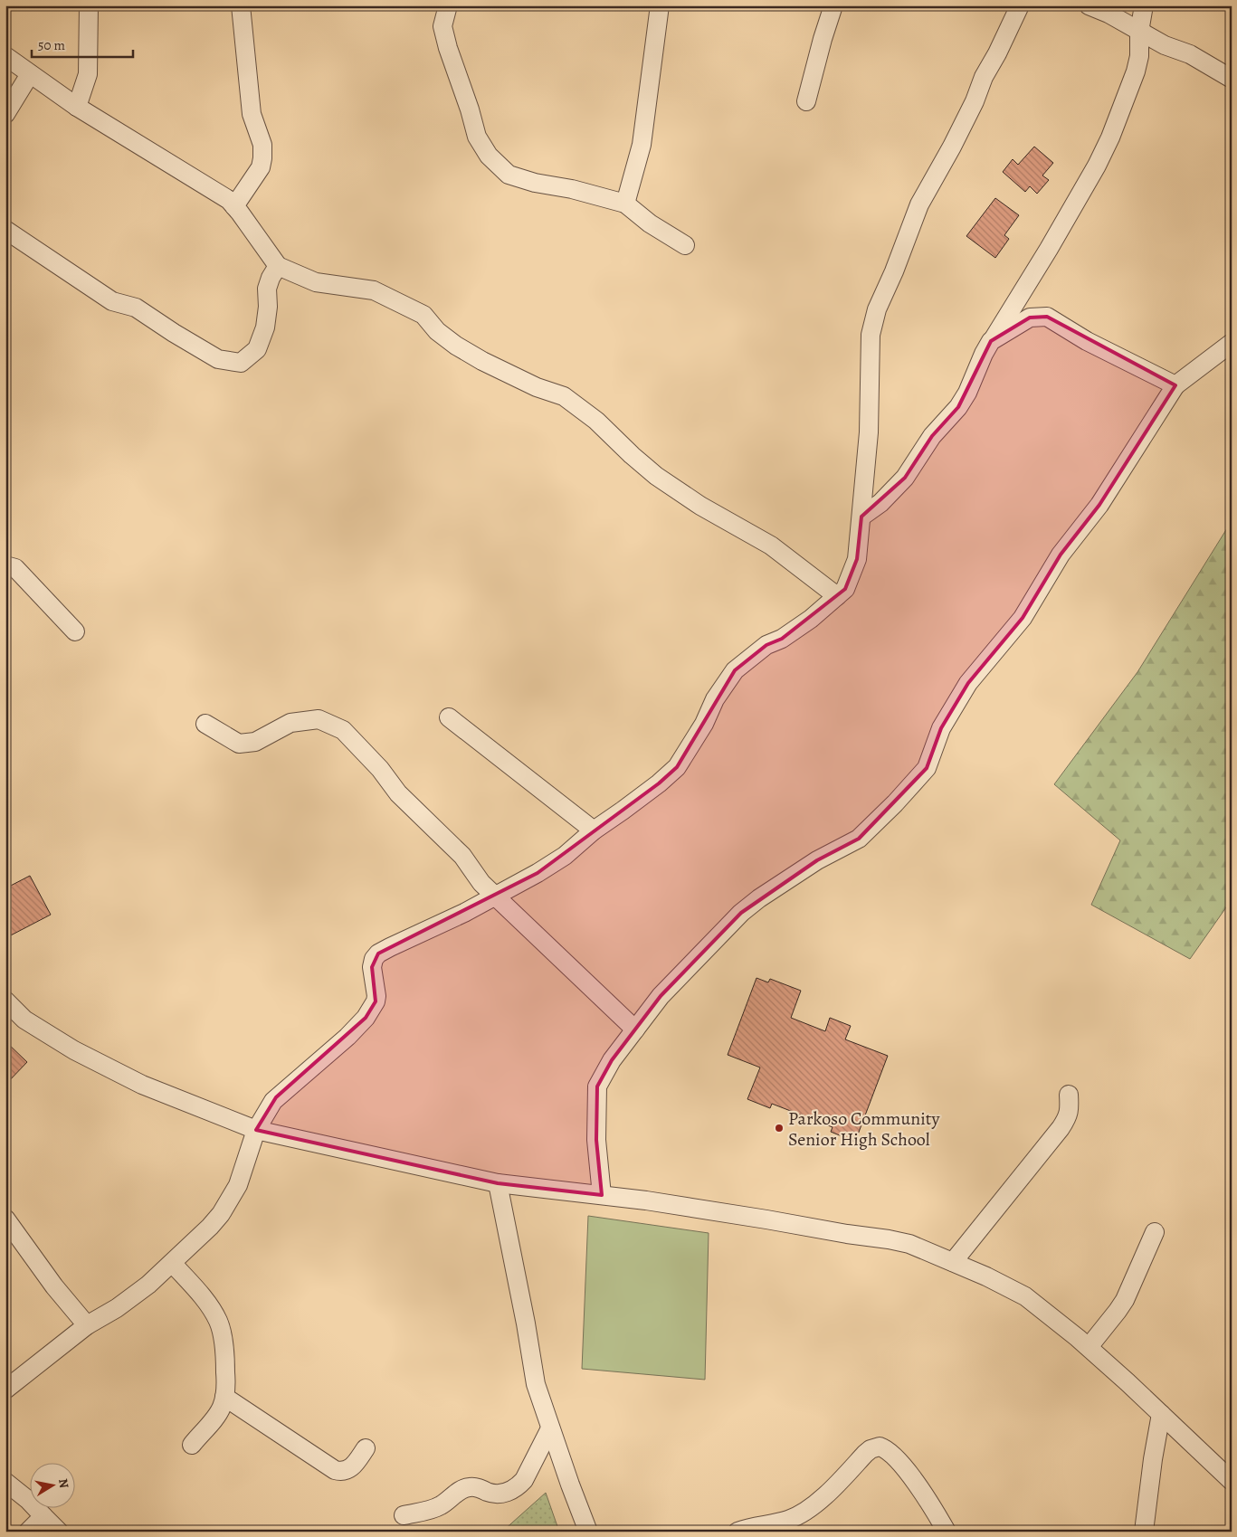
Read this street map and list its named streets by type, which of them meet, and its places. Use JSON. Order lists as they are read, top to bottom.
{
  "places": ["Parkoso Community Senior High School"],
  "scale_bar": "50 m",
  "north": "right"
}
